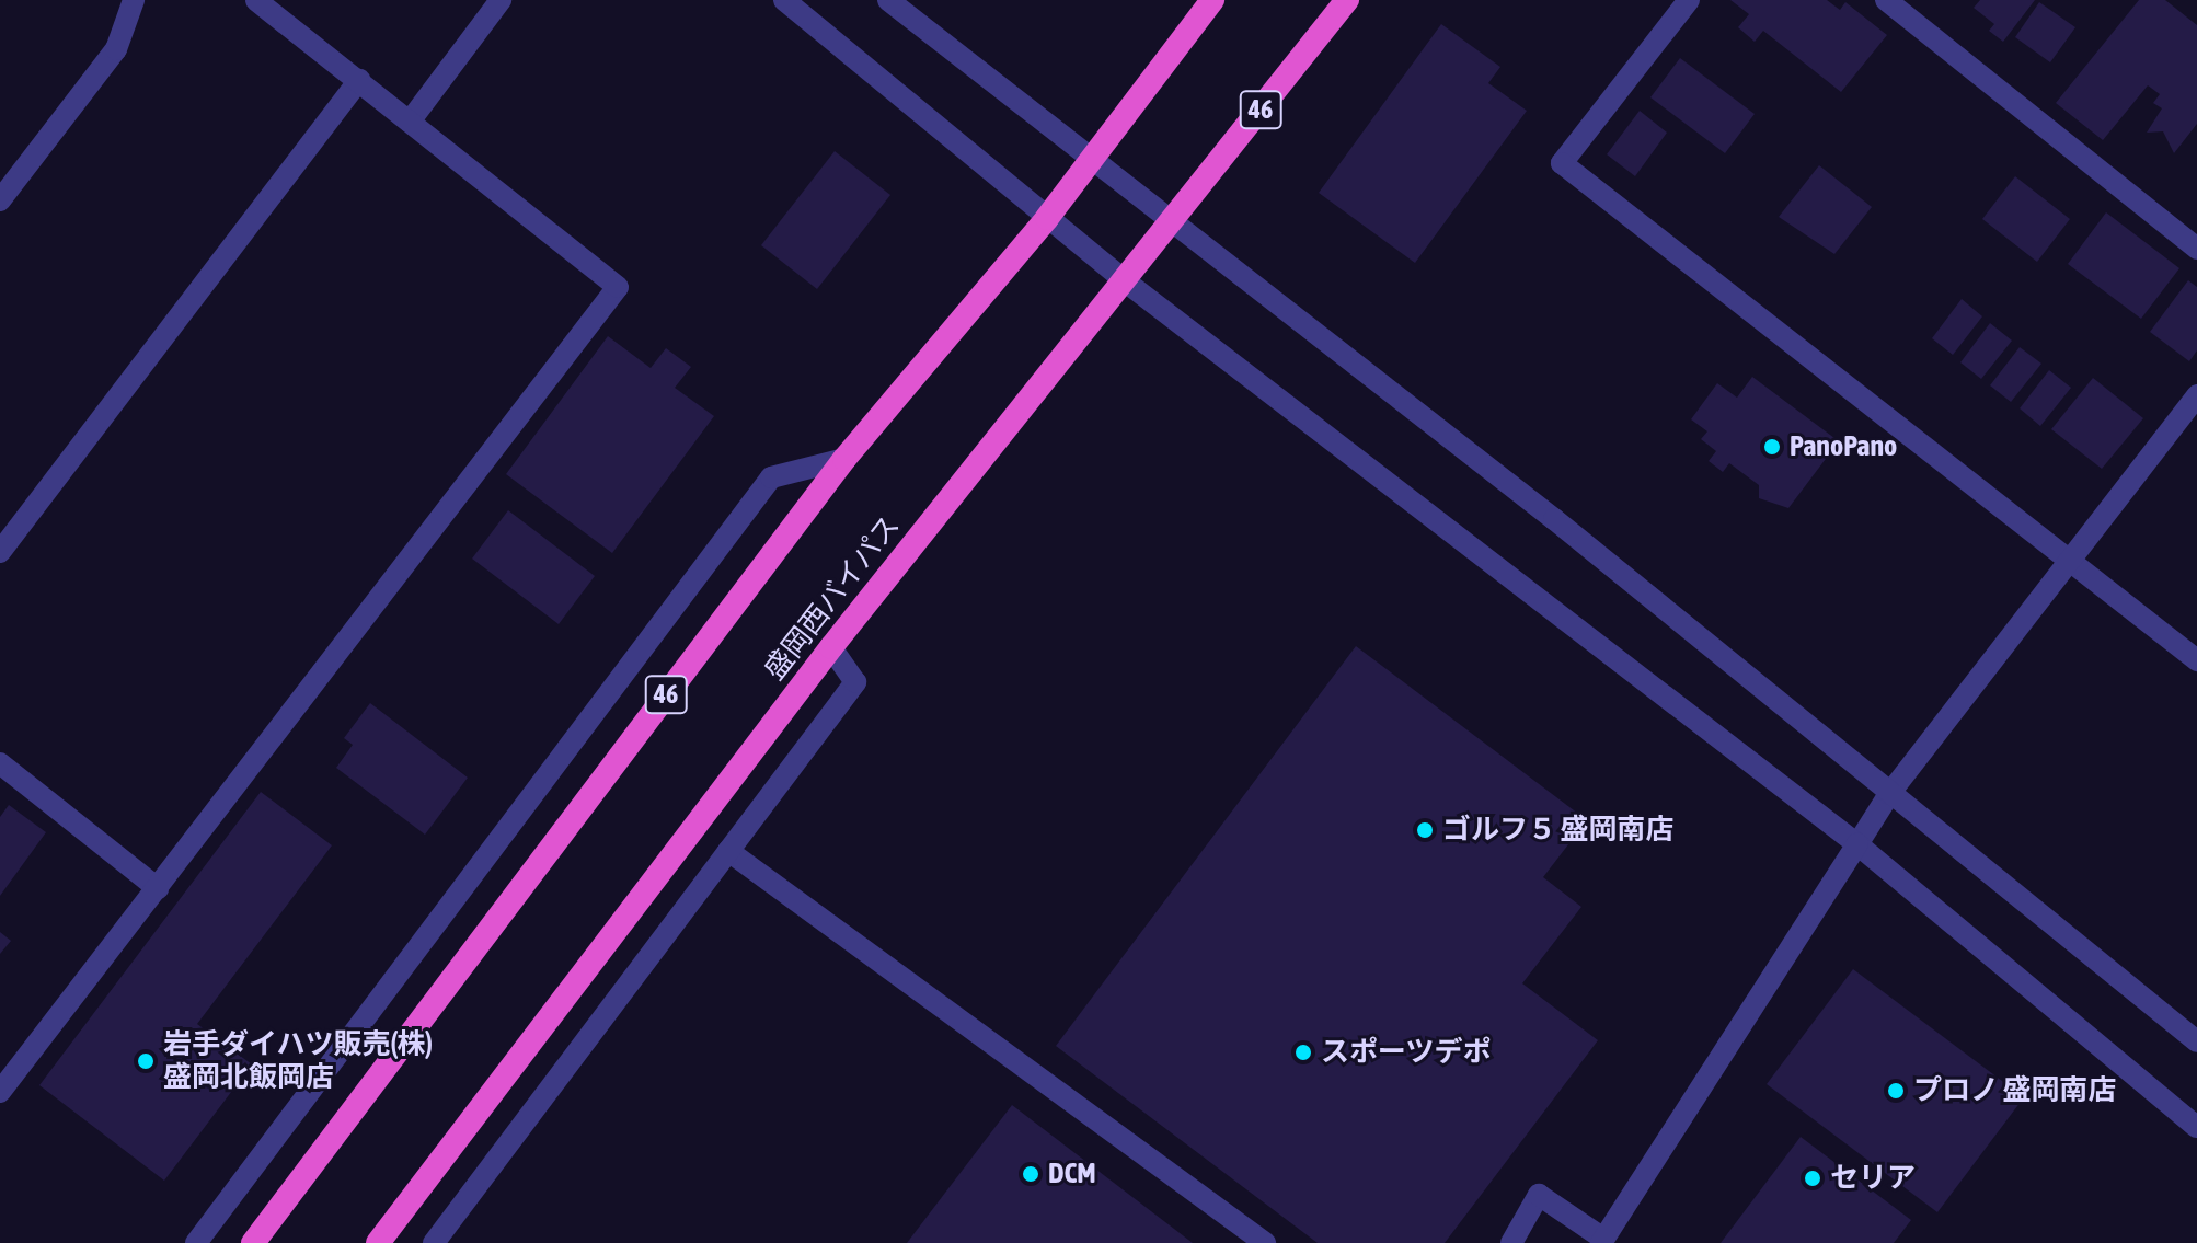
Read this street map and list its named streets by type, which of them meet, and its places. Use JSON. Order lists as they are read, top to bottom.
{
  "streets": {
    "highway": ["46", "盛岡西バイパス"]
  },
  "places": [
    "PanoPano",
    "ゴルフ５ 盛岡南店",
    "スポーツデポ",
    "岩手ダイハツ販売(株) 盛岡北飯岡店",
    "プロノ 盛岡南店",
    "DCM",
    "セリア"
  ]
}
